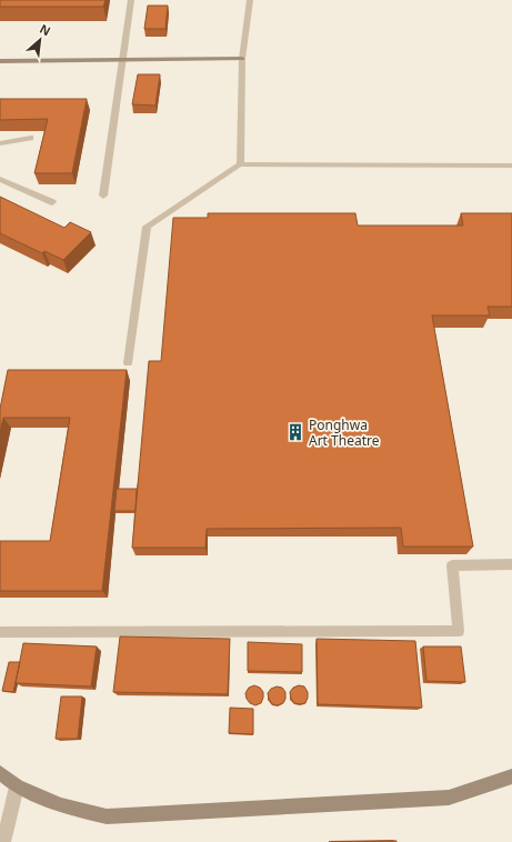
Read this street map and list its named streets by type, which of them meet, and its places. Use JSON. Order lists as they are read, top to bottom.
{
  "places": {
    "building": ["Ponghwa Art Theatre"]
  },
  "north": "top right"
}
